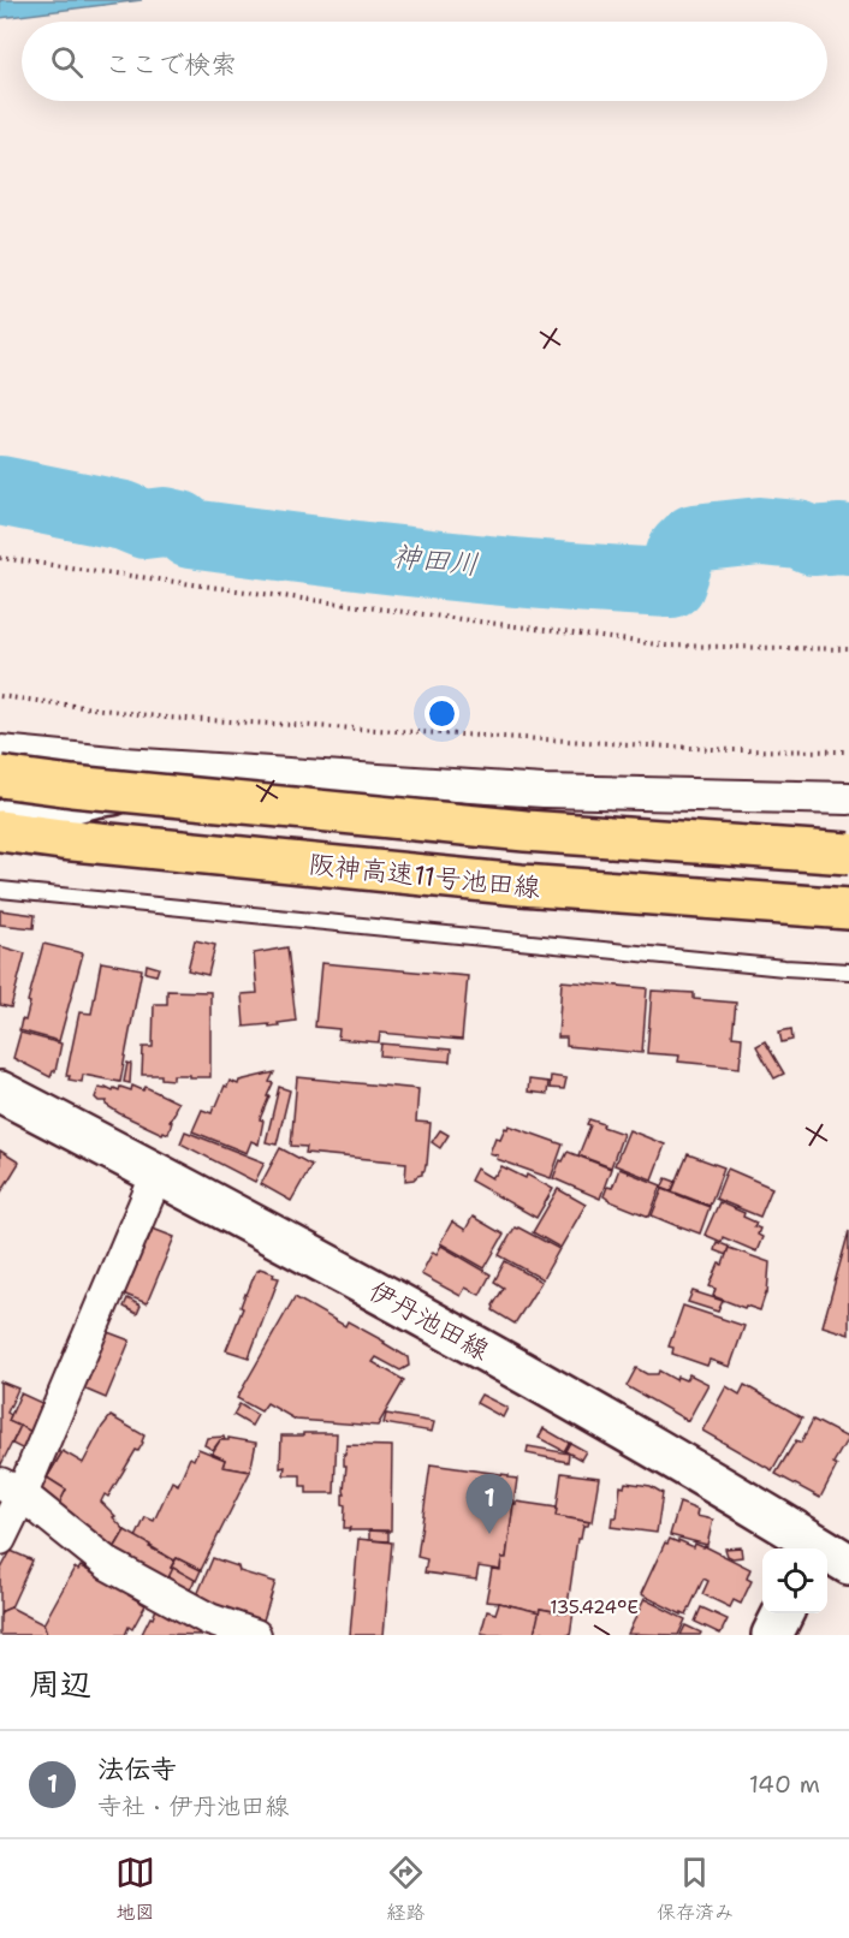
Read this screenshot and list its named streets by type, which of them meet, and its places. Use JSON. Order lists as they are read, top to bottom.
{
  "streets": {
    "highway": ["阪神高速11号池田線"],
    "main road": ["伊丹池田線"]
  },
  "water": ["神田川"],
  "page": {
    "search": "ここで検索",
    "pins": "1",
    "heading": "周辺",
    "list": [
      {
        "mark": "1",
        "name": "法伝寺",
        "note": "寺社 · 伊丹池田線",
        "value": "140 m"
      }
    ],
    "nav": ["地図", "経路", "保存済み"]
  },
  "coordinates": ["135.424°E"]
}
